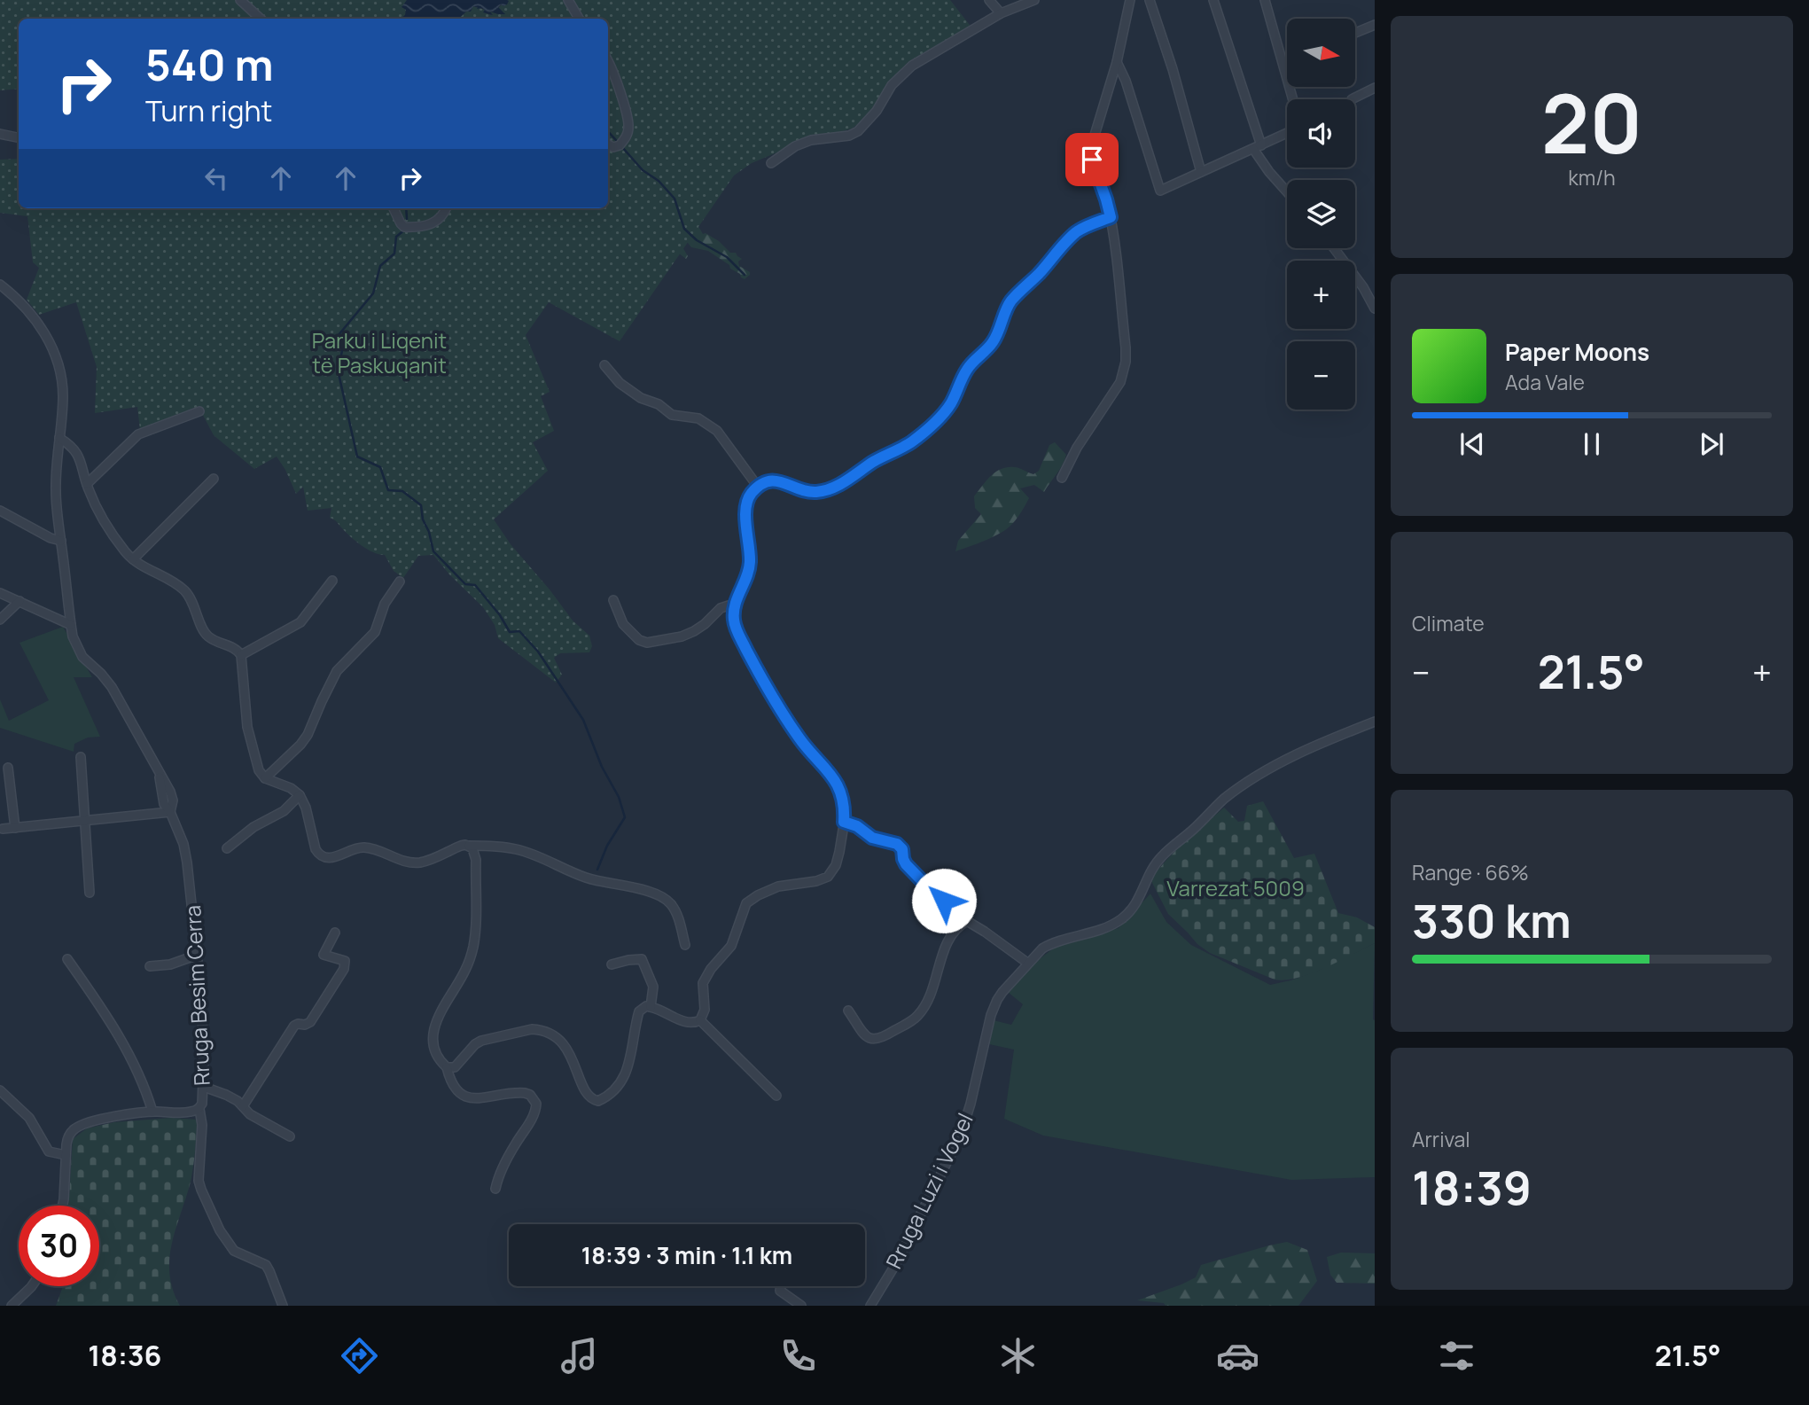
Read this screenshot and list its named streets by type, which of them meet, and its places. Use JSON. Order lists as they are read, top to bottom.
{
  "streets": {
    "street": ["Rruga Besim Cerra", "Rruga Luzi i Vogel"]
  },
  "parks": ["Parku i Liqenit të Paskuqanit", "Varrezat 5009"],
  "north": "right",
  "page": {
    "tile": [
      ["20", "km/h"],
      "Climate",
      ["Range · 66%", "330 km"],
      ["Arrival", "18:39"]
    ],
    "map_buttons": ["+", "−"],
    "turn": ["540 m", "Turn right"],
    "song": ["Paper Moons", "Ada Vale"],
    "heat": ["−", "21.5°", "+"],
    "limit": "30",
    "trip": "18:39 · 3 min · 1.1 km",
    "tabs": ["18:36", "21.5°"]
  }
}
